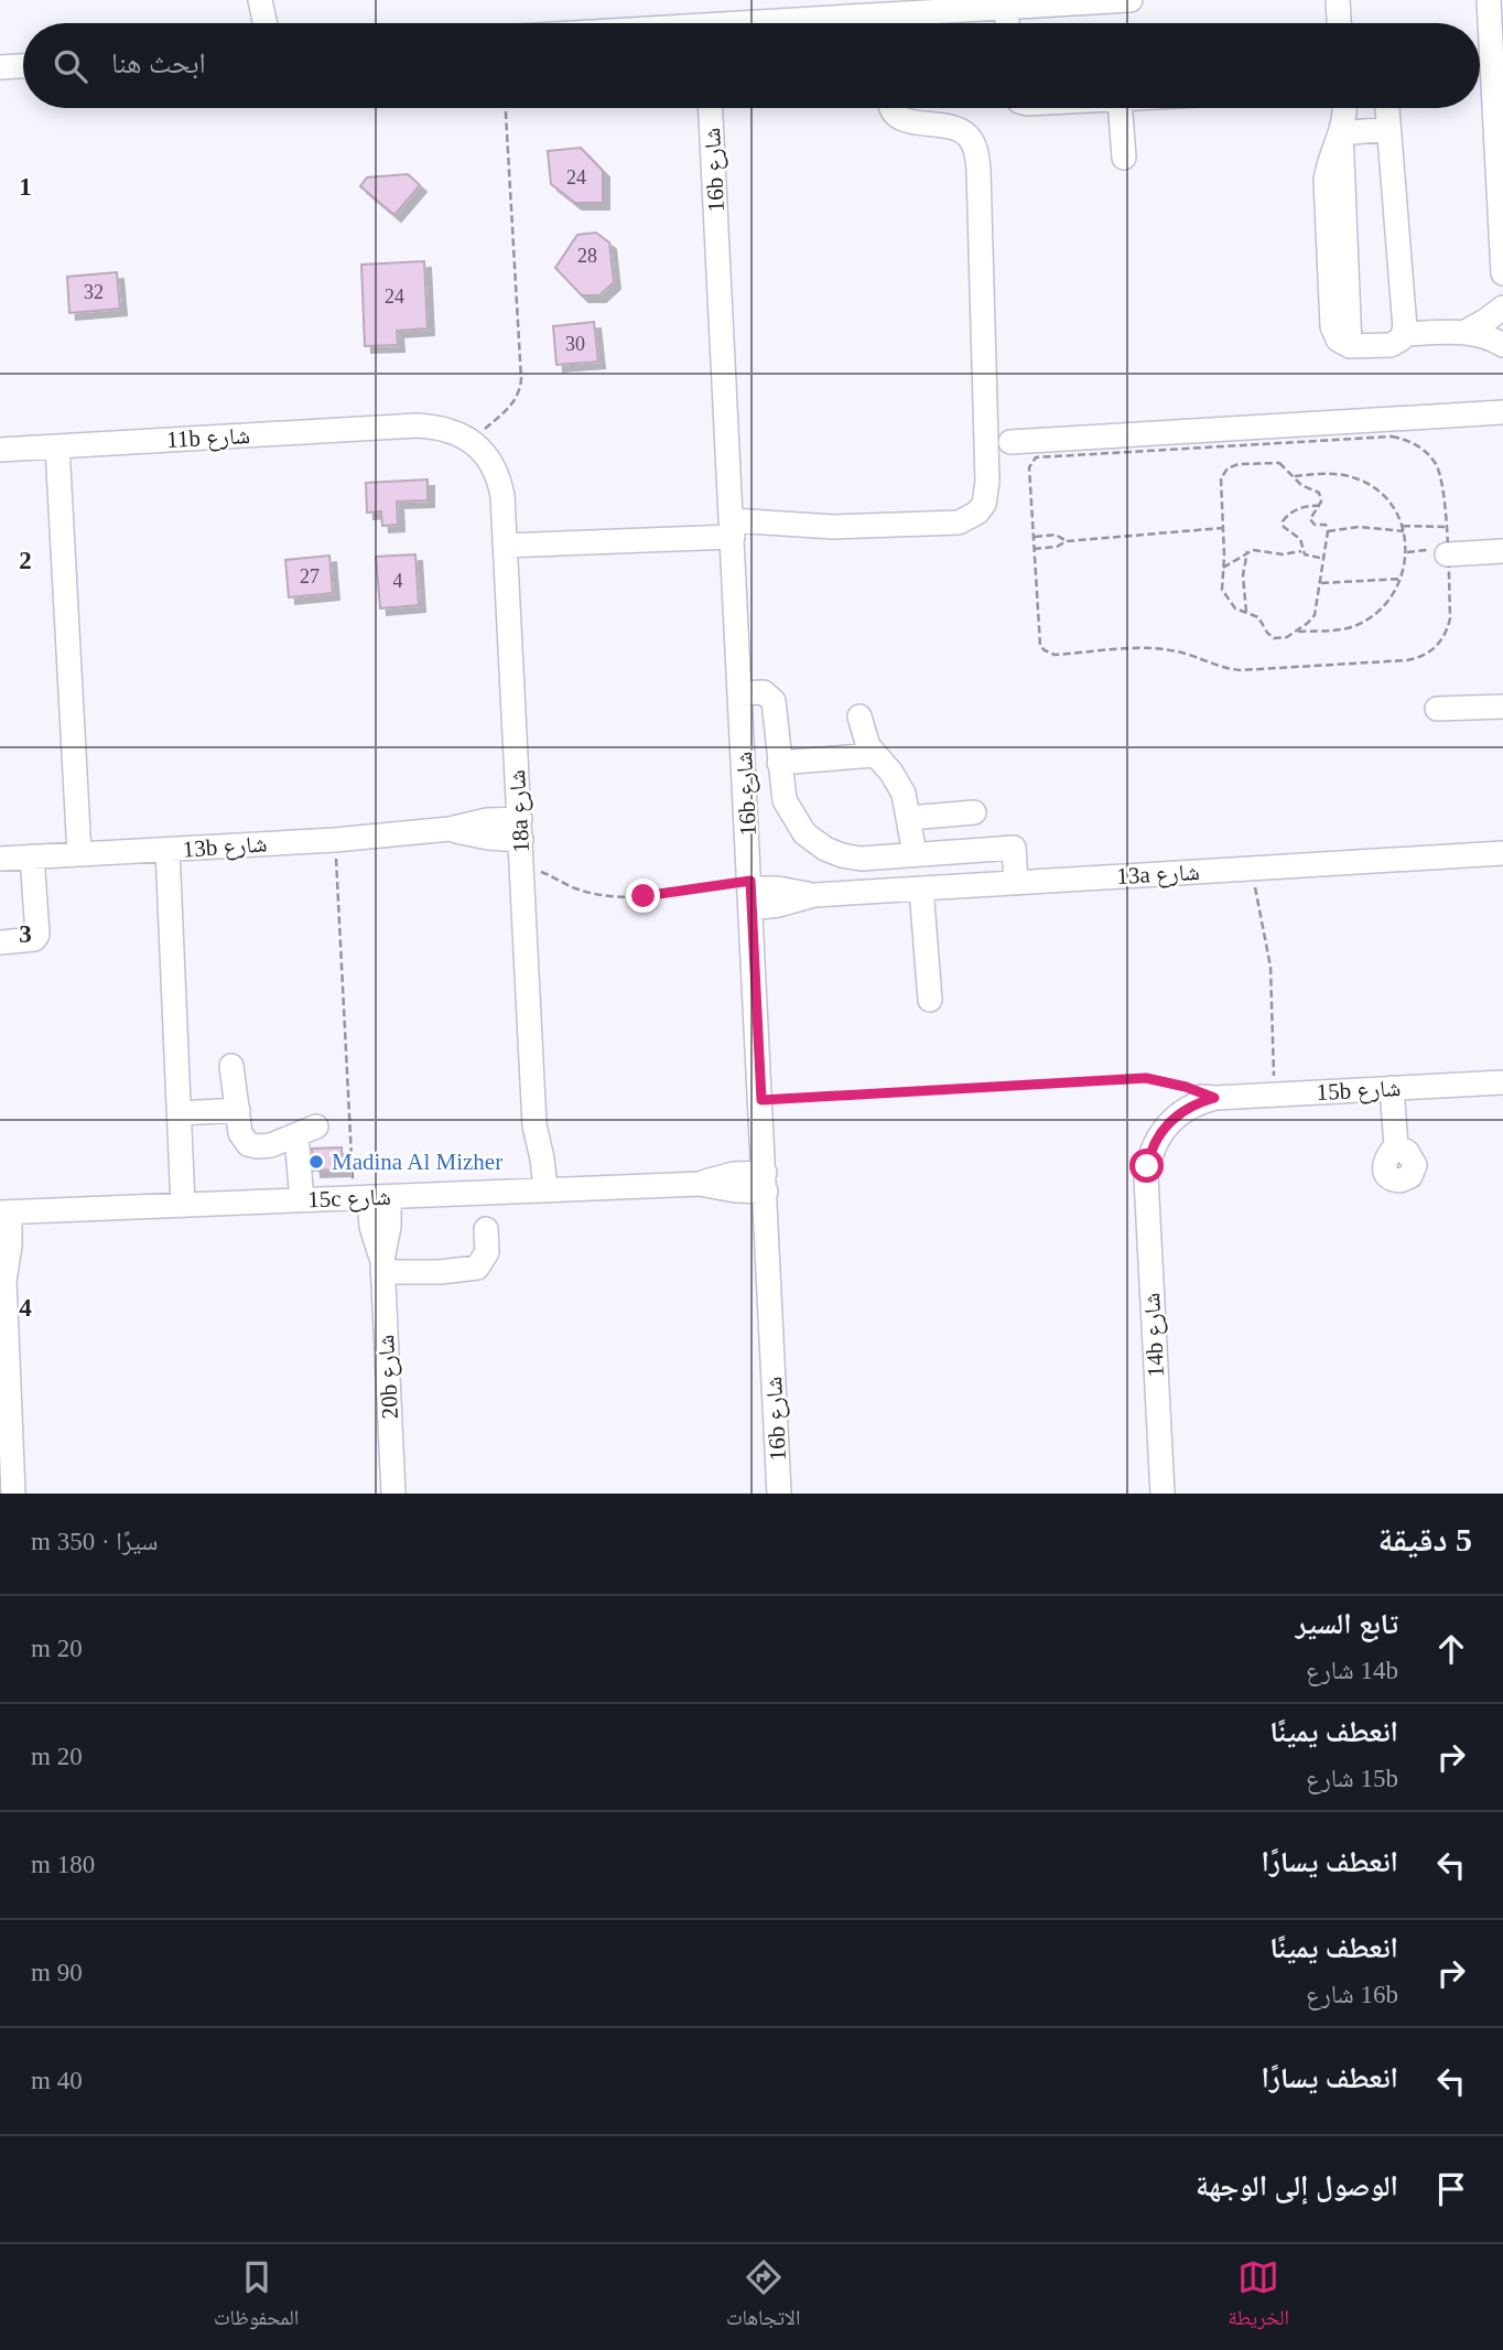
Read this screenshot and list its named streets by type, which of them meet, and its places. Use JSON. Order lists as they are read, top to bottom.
{
  "streets": {
    "street": [
      "16b شارع",
      "11b شارع",
      "18a شارع",
      "13b شارع",
      "13a شارع",
      "15b شارع",
      "15c شارع",
      "14b شارع",
      "20b شارع"
    ]
  },
  "crossings": [
    ["16b شارع", "13a شارع"],
    ["16b شارع", "15c شارع"],
    ["11b شارع", "18a شارع"],
    ["18a شارع", "13b شارع"],
    ["18a شارع", "15c شارع"],
    ["15b شارع", "14b شارع"],
    ["15c شارع", "20b شارع"]
  ],
  "places": ["Madina Al Mizher"],
  "house_numbers": [
    "24",
    "28",
    "32",
    "24",
    "30",
    "27",
    "4"
  ],
  "page": {
    "search": "ابحث هنا",
    "heading": ["5 دقيقة", "سيرًا · 350 m"],
    "list": [
      ["تابع السير", "14b شارع", "20 m"],
      ["انعطف يمينًا", "15b شارع", "20 m"],
      ["انعطف يسارًا", "180 m"],
      ["انعطف يمينًا", "16b شارع", "90 m"],
      ["انعطف يسارًا", "40 m"],
      "الوصول إلى الوجهة"
    ],
    "nav": ["الخريطة", "الاتجاهات", "المحفوظات"]
  },
  "grid": {
    "rows": [
      "1",
      "2",
      "3",
      "4"
    ]
  }
}
